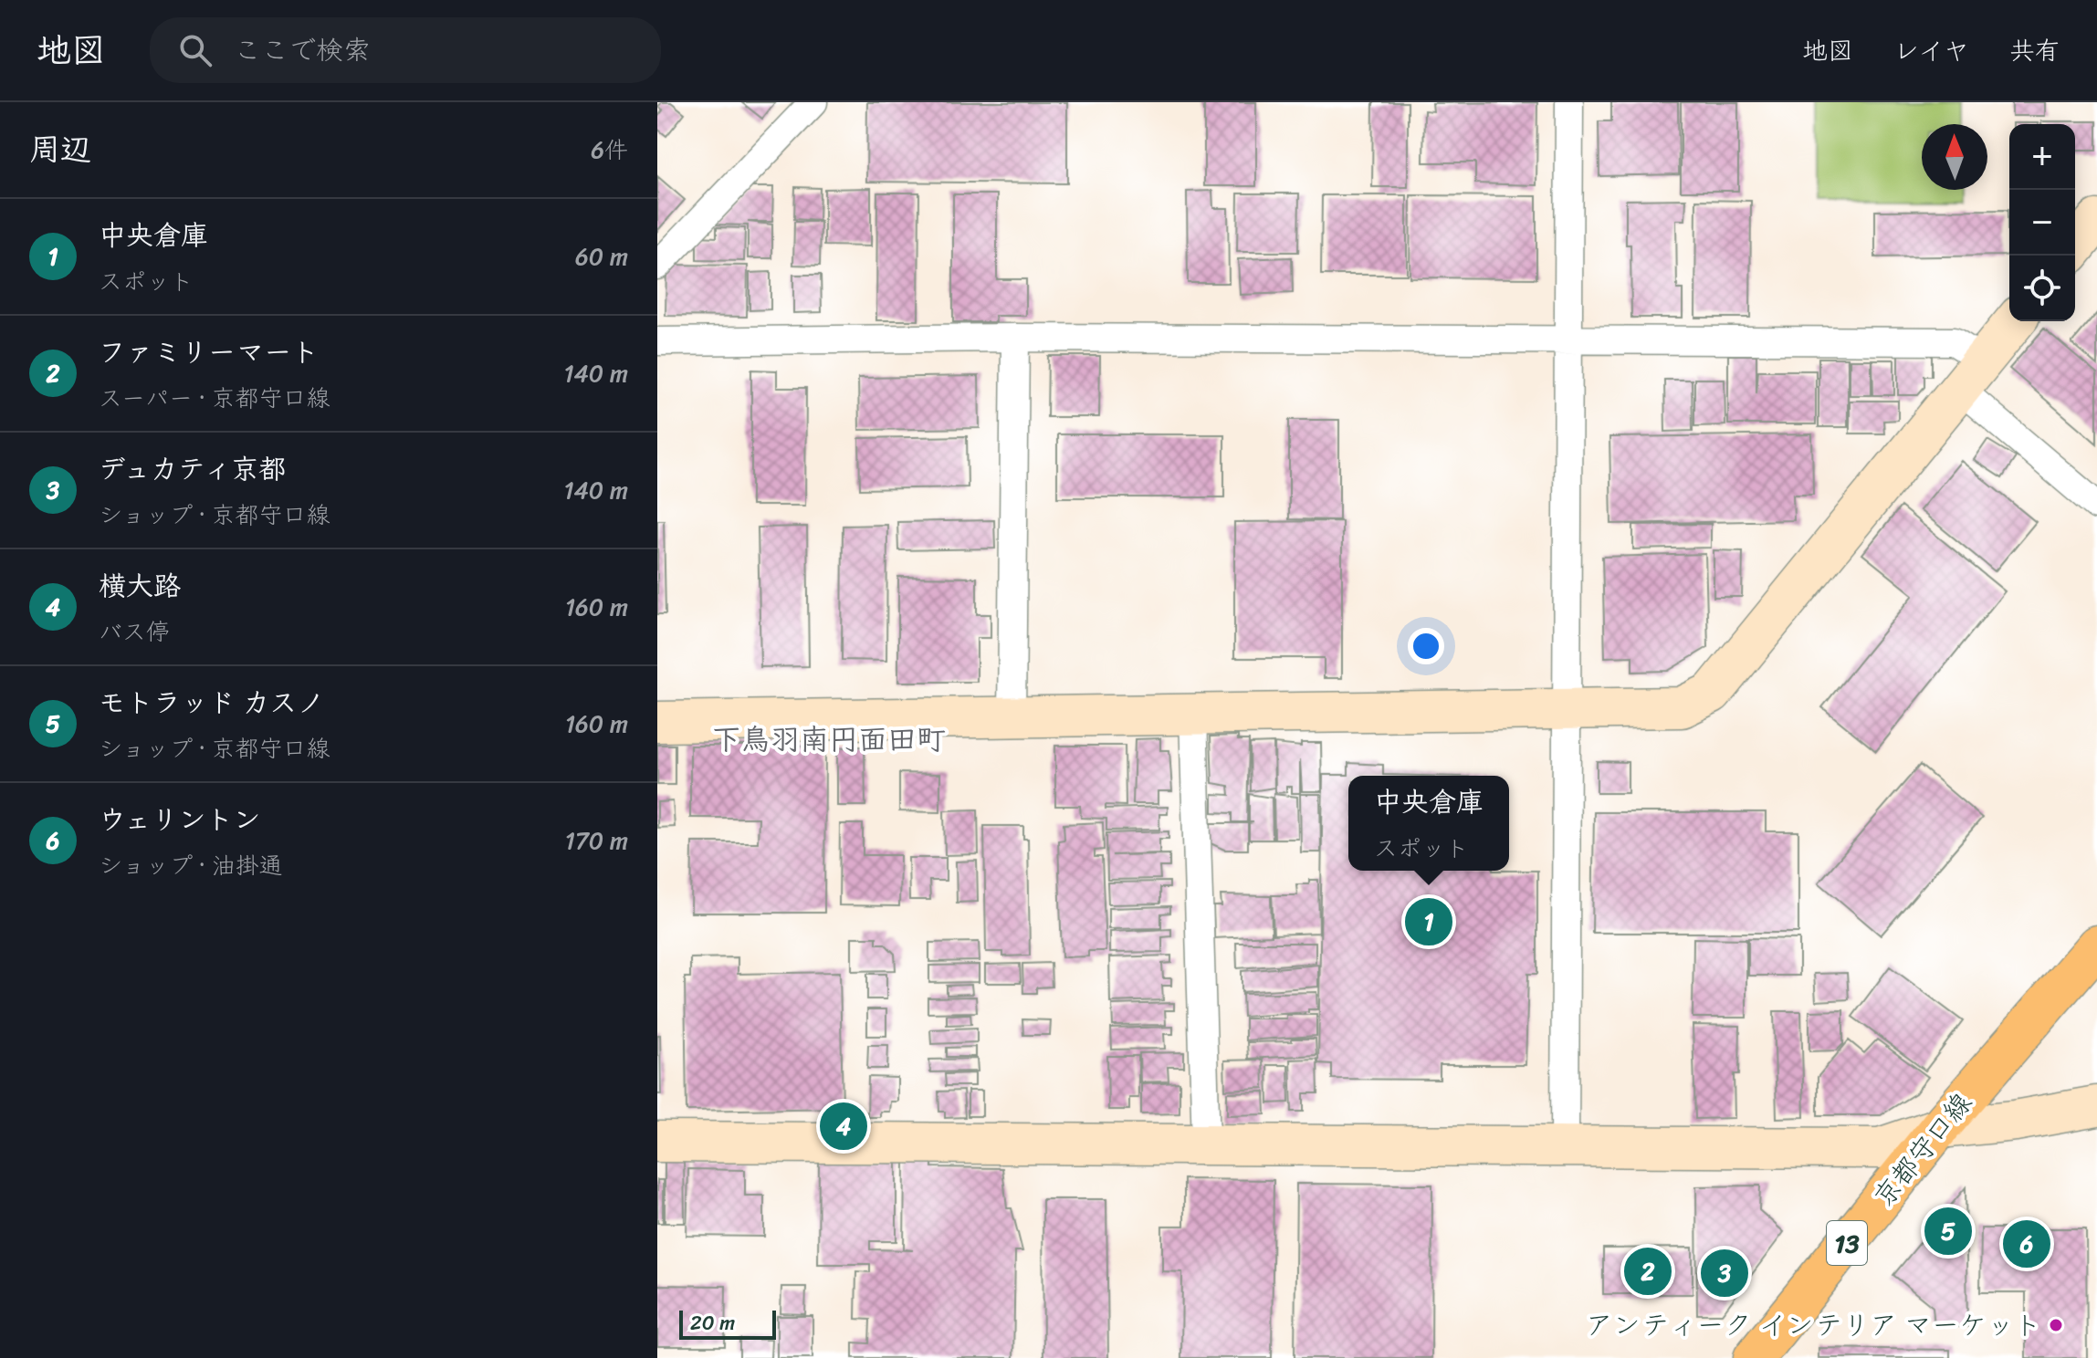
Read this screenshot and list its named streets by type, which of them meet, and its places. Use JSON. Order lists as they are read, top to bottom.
{
  "streets": {
    "main road": ["京都守口線", "13"]
  },
  "districts": ["下鳥羽南円面田町"],
  "places": ["アンティーク インテリア マーケット"],
  "scale_bar": "20 m",
  "north": "top",
  "page": {
    "header": "地図",
    "search": "ここで検索",
    "nav": ["地図", "レイヤ", "共有"],
    "heading": ["周辺", "6件"],
    "map_buttons": ["+", "−"],
    "list": [
      {
        "mark": "1",
        "name": "中央倉庫",
        "note": "スポット",
        "value": "60 m"
      },
      {
        "mark": "2",
        "name": "ファミリーマート",
        "note": "スーパー · 京都守口線",
        "value": "140 m"
      },
      {
        "mark": "3",
        "name": "デュカティ京都",
        "note": "ショップ · 京都守口線",
        "value": "140 m"
      },
      {
        "mark": "4",
        "name": "横大路",
        "note": "バス停",
        "value": "160 m"
      },
      {
        "mark": "5",
        "name": "モトラッド カスノ",
        "note": "ショップ · 京都守口線",
        "value": "160 m"
      },
      {
        "mark": "6",
        "name": "ウェリントン",
        "note": "ショップ · 油掛通",
        "value": "170 m"
      }
    ],
    "popup": ["中央倉庫", "スポット"],
    "pins": [
      "1",
      "4",
      "5",
      "6",
      "2",
      "3"
    ],
    "scale": "20 m"
  }
}
